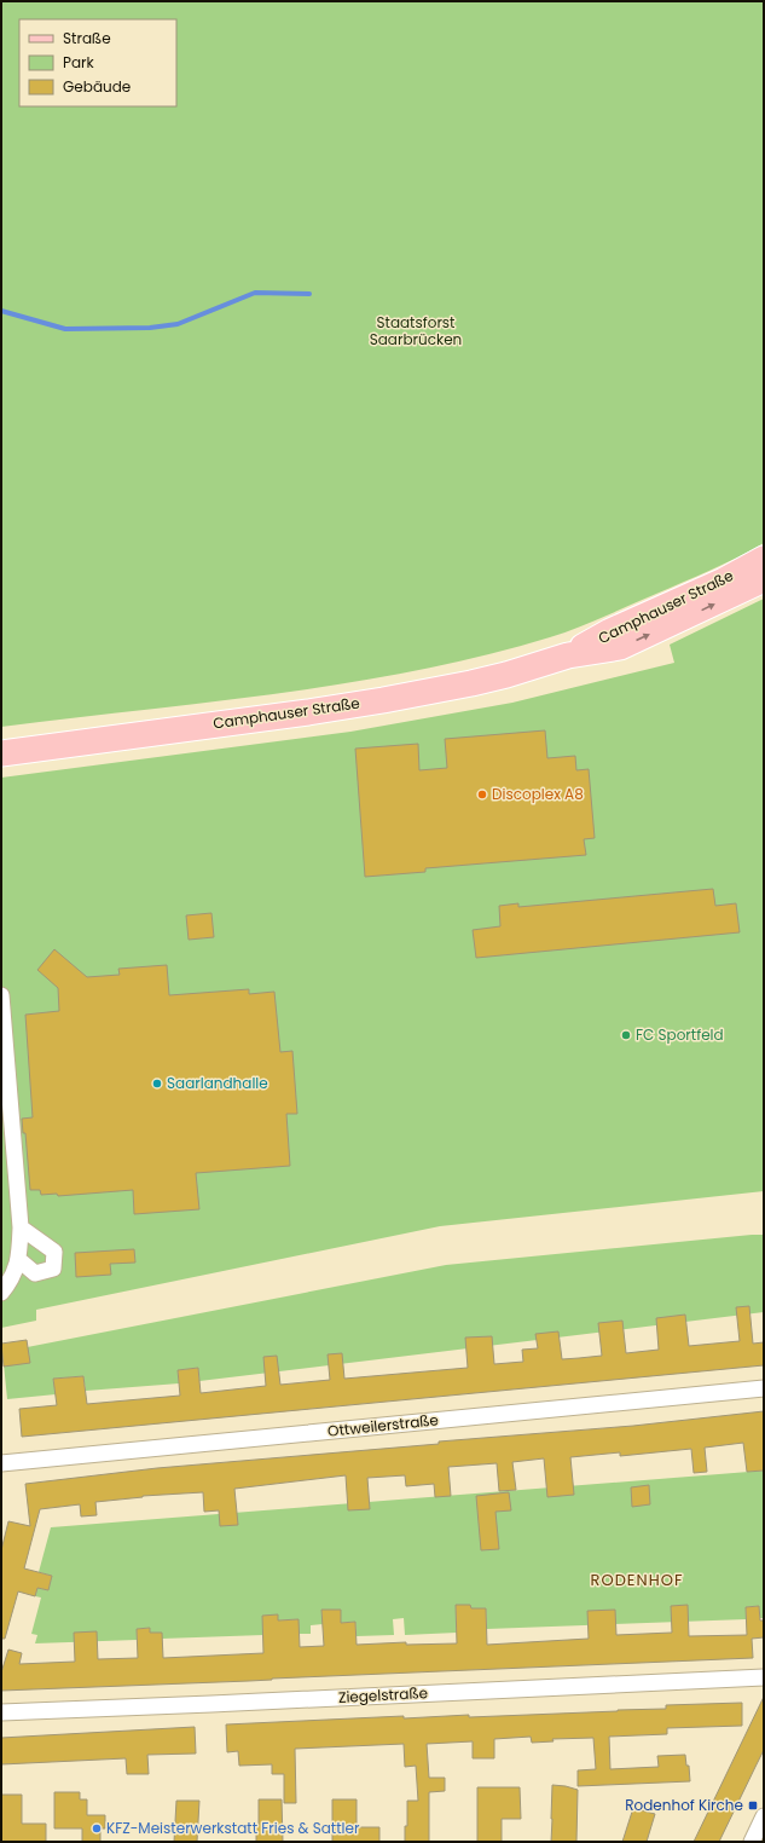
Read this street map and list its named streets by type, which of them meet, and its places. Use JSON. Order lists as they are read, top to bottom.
{
  "streets": {
    "main road": ["Camphauser Straße"],
    "street": ["Ottweilerstraße", "Ziegelstraße"]
  },
  "districts": ["RODENHOF"],
  "parks": ["Staatsforst Saarbrücken"],
  "places": {
    "other": [
      "Discoplex A8",
      "FC Sportfeld",
      "Saarlandhalle",
      "KFZ-Meisterwerkstatt Fries & Sattler"
    ],
    "transit": ["Rodenhof Kirche"]
  },
  "legend": ["Straße", "Park", "Gebäude"]
}
